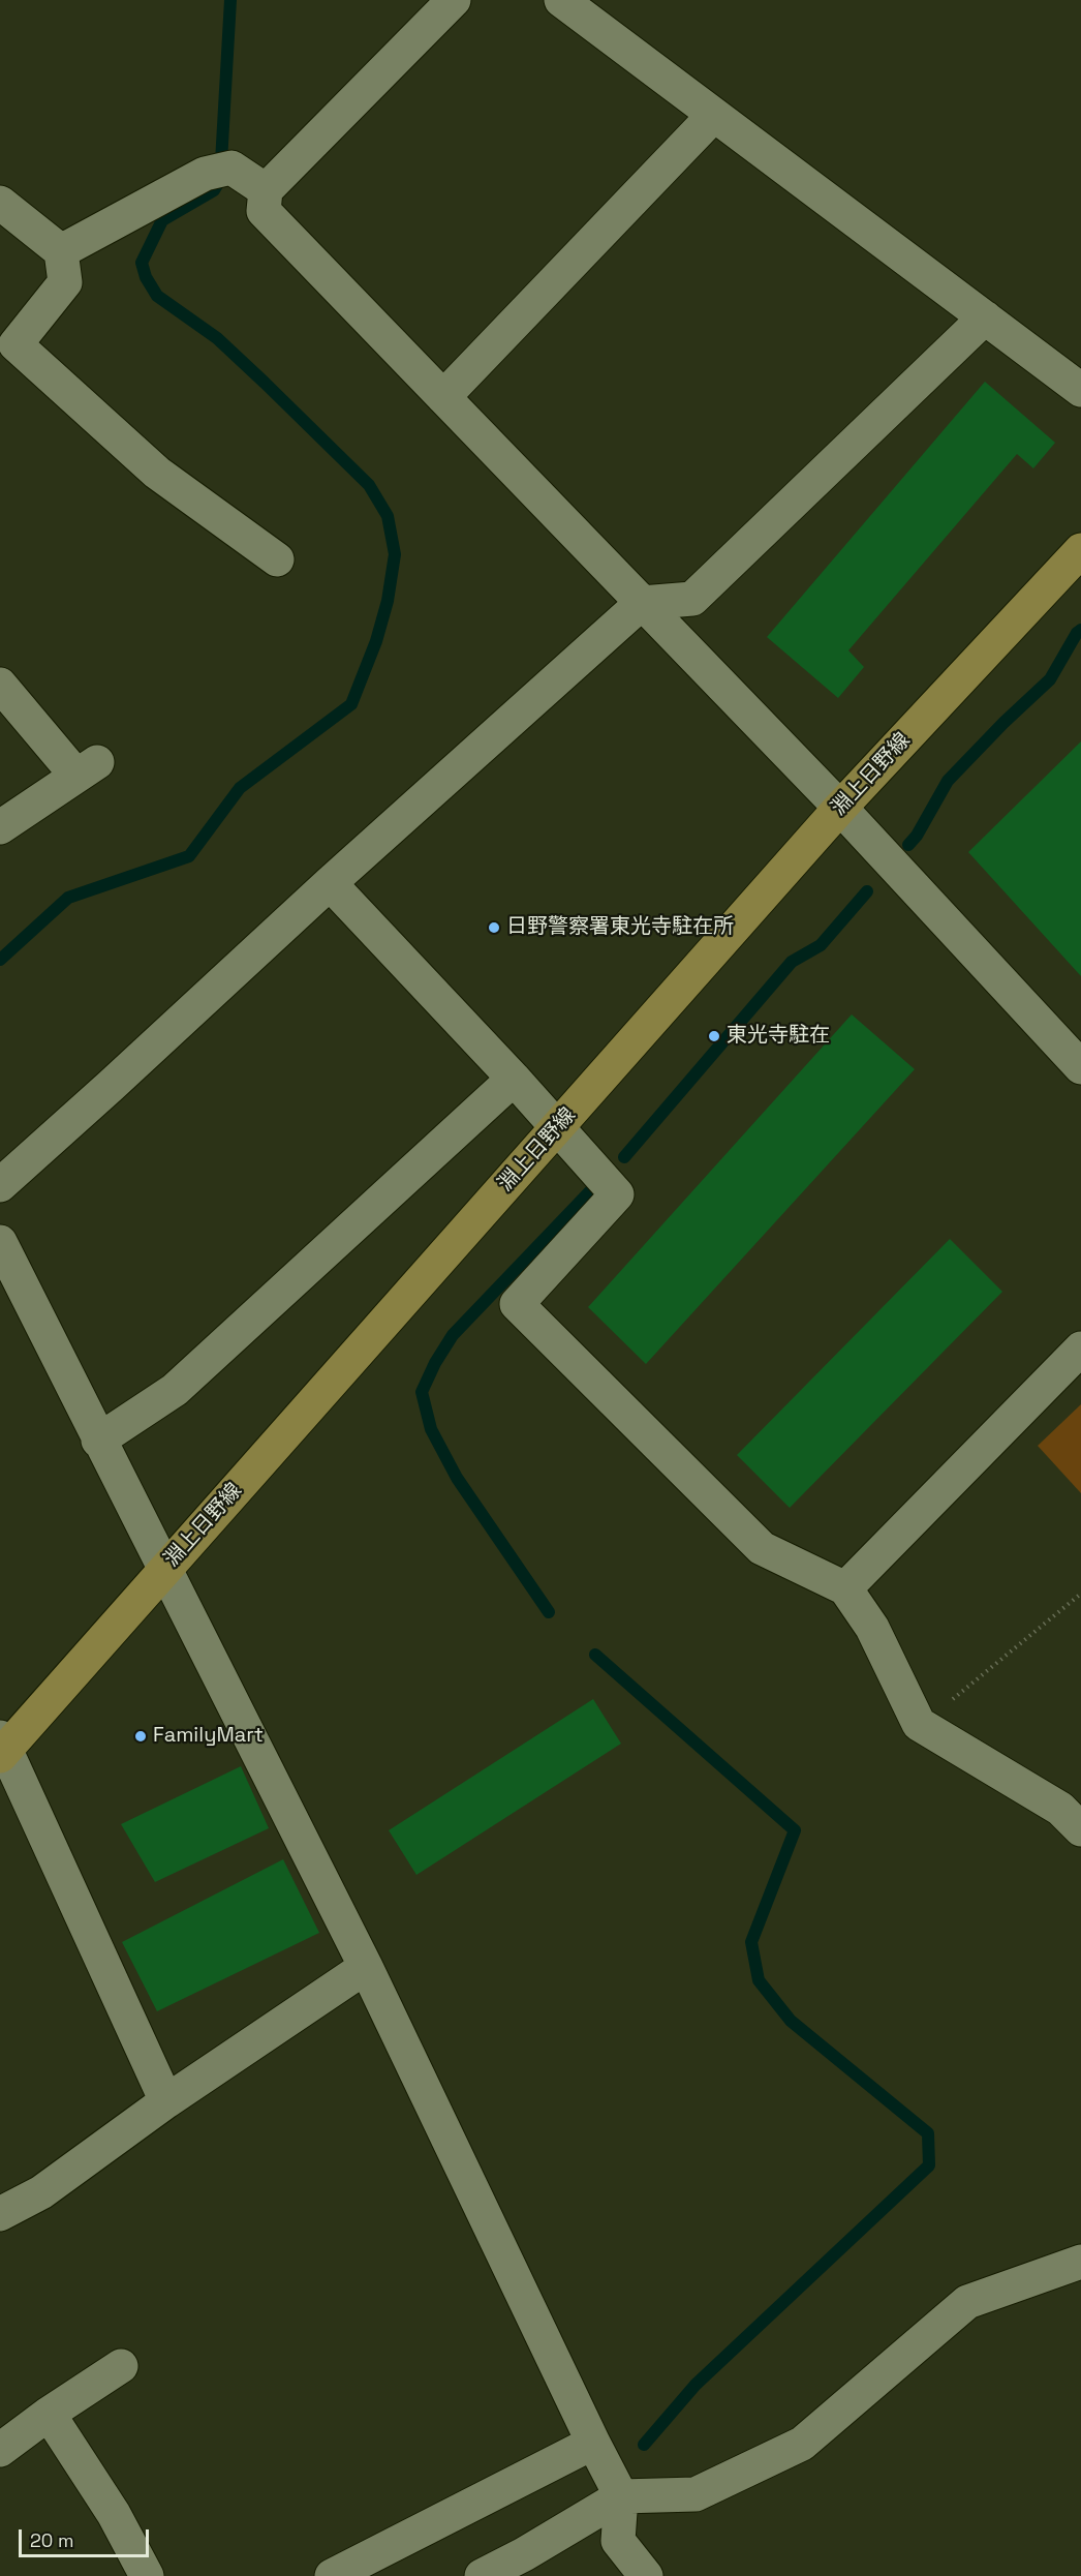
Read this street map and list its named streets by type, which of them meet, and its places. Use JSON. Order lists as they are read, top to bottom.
{
  "streets": {
    "main road": ["淵上日野線"]
  },
  "places": ["日野警察署東光寺駐在所", "東光寺駐在", "FamilyMart"],
  "scale_bar": "20 m"
}
